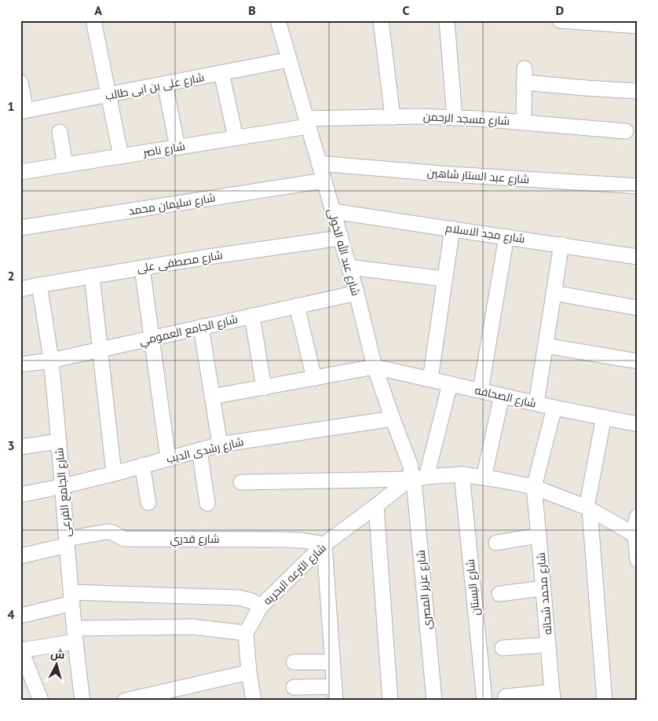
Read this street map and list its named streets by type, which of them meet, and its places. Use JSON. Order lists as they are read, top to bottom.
{
  "streets": {
    "street": [
      "شارع على بن ابى طالب",
      "شارع مسجد الرحمن",
      "شارع ناصر",
      "شارع عبد الستار شاهين",
      "شارع سليمان محمد",
      "شارع مجد الاسلام",
      "شارع عبد الله الخولى",
      "شارع مصطفى على",
      "شارع الجامع العمومي",
      "شارع الصحافه",
      "شارع رشدى الديب",
      "شارع الجامع الفرعى",
      "شارع قدري",
      "شارع الترعه البحريه",
      "شارع البستان",
      "شارع عزيز المصرى",
      "شارع محمد شحاته"
    ]
  },
  "crossings": [
    ["شارع على بن ابى طالب", "شارع عبد الله الخولى"],
    ["شارع مسجد الرحمن", "شارع ناصر"],
    ["شارع مسجد الرحمن", "شارع عبد الله الخولى"],
    ["شارع ناصر", "شارع عبد الله الخولى"],
    ["شارع عبد الستار شاهين", "شارع عبد الله الخولى"],
    ["شارع سليمان محمد", "شارع عبد الله الخولى"],
    ["شارع مجد الاسلام", "شارع عبد الله الخولى"],
    ["شارع عبد الله الخولى", "شارع مصطفى على"],
    ["شارع عبد الله الخولى", "شارع الجامع العمومي"],
    ["شارع عبد الله الخولى", "شارع الصحافه"],
    ["شارع عبد الله الخولى", "شارع رشدى الديب"],
    ["شارع عبد الله الخولى", "شارع الترعه البحريه"],
    ["شارع عبد الله الخولى", "شارع عزيز المصرى"],
    ["شارع مصطفى على", "شارع الجامع الفرعى"],
    ["شارع الجامع العمومي", "شارع الجامع الفرعى"],
    ["شارع الصحافه", "شارع محمد شحاته"],
    ["شارع رشدى الديب", "شارع الجامع الفرعى"],
    ["شارع الجامع الفرعى", "شارع قدري"],
    ["شارع قدري", "شارع الترعه البحريه"],
    ["شارع الترعه البحريه", "شارع عزيز المصرى"]
  ],
  "north": "top",
  "grid": {
    "columns": [
      "A",
      "B",
      "C",
      "D"
    ],
    "rows": [
      "1",
      "2",
      "3",
      "4"
    ]
  }
}
